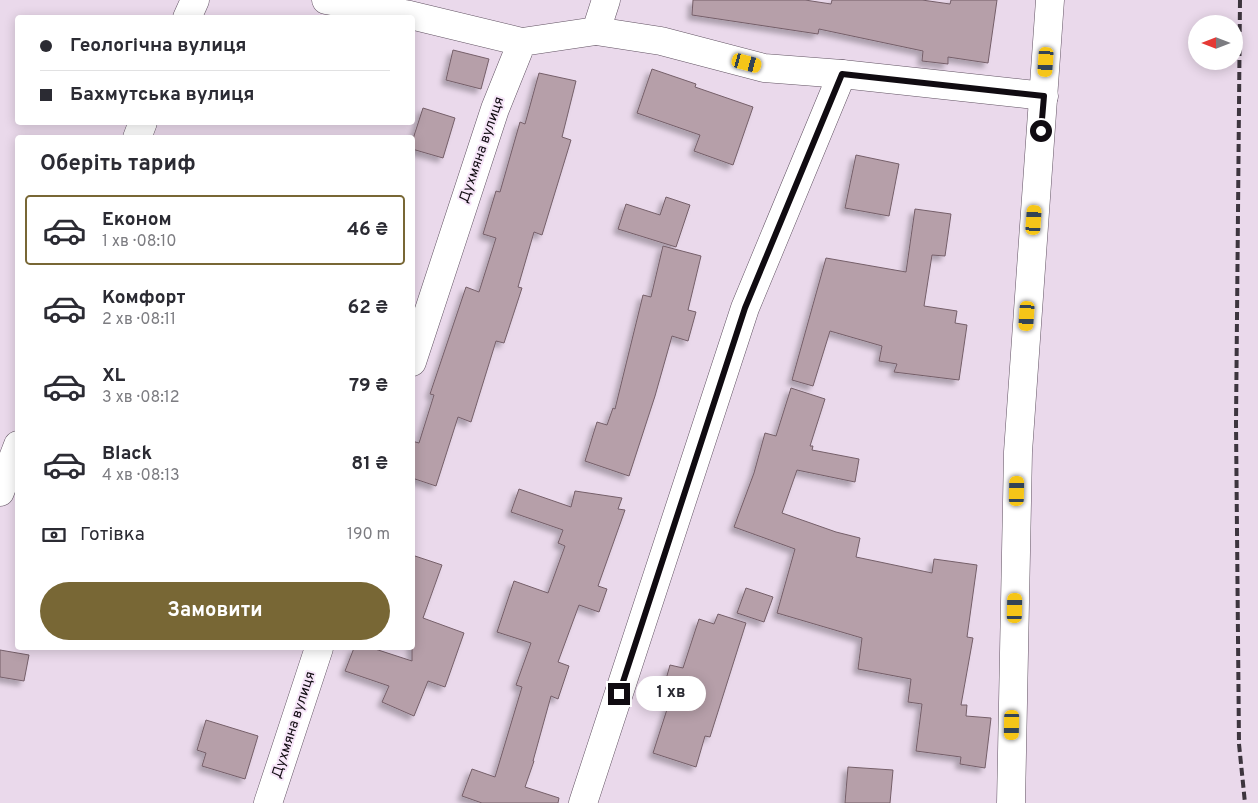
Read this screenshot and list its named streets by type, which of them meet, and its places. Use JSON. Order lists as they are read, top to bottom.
{
  "streets": {
    "street": ["Духмяна вулиця"]
  },
  "north": "left",
  "page": {
    "banner": ["Геологічна вулиця", "Бахмутська вулиця"],
    "heading": "Оберіть тариф",
    "list": [
      {
        "name": "Економ",
        "note": "1 хв · 08:10",
        "value": "46 ₴"
      },
      {
        "name": "Комфорт",
        "note": "2 хв · 08:11",
        "value": "62 ₴"
      },
      {
        "name": "XL",
        "note": "3 хв · 08:12",
        "value": "79 ₴"
      },
      {
        "name": "Black",
        "note": "4 хв · 08:13",
        "value": "81 ₴"
      }
    ],
    "pay": ["Готівка", "190 m"],
    "buttons": "Замовити",
    "bubble": "1 хв"
  }
}
